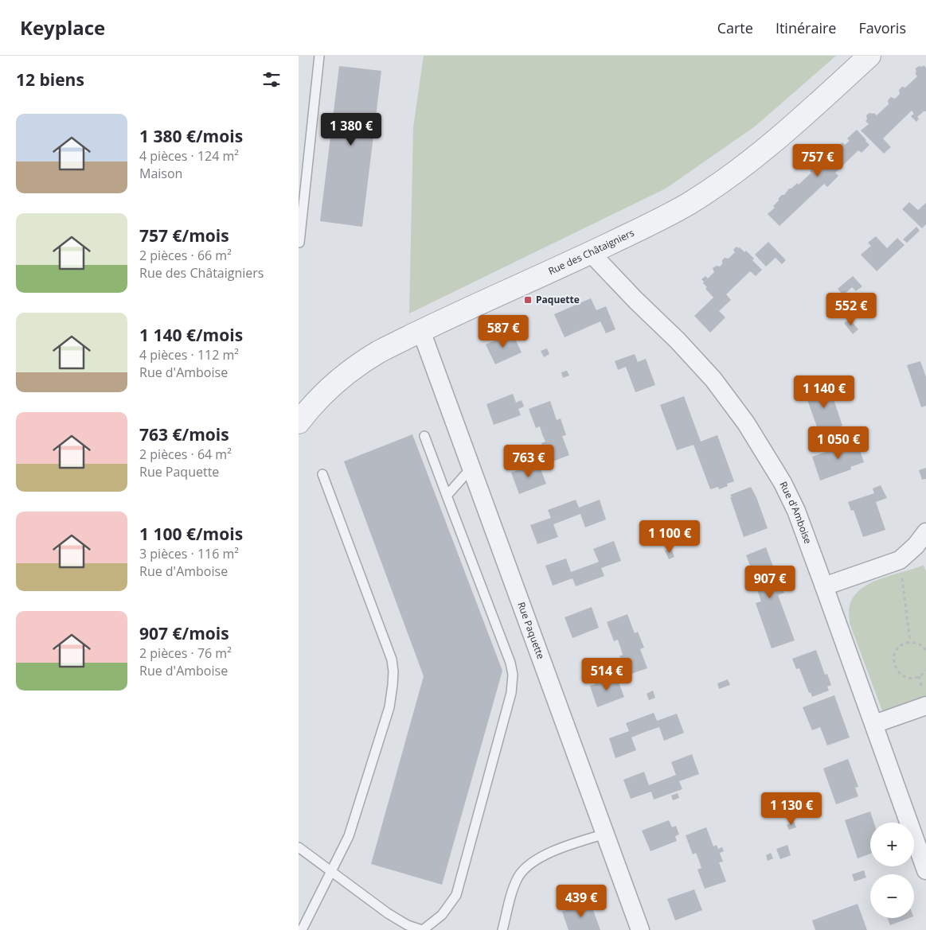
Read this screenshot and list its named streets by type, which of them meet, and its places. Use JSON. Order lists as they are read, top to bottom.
{
  "streets": {
    "street": ["Rue des Châtaigniers", "Rue d'Amboise", "Rue Paquette"]
  },
  "crossings": [
    ["Rue des Châtaigniers", "Rue d'Amboise"],
    ["Rue des Châtaigniers", "Rue Paquette"]
  ],
  "places": {
    "transit": ["Paquette"]
  },
  "page": {
    "header": "Keyplace",
    "nav": ["Carte", "Itinéraire", "Favoris"],
    "heading": "12 biens",
    "list": [
      {
        "name": "1 380 €/mois",
        "note": "4 pièces · 124 m² · Maison"
      },
      {
        "name": "757 €/mois",
        "note": "2 pièces · 66 m² · Rue des Châtaigniers"
      },
      {
        "name": "1 140 €/mois",
        "note": "4 pièces · 112 m² · Rue d'Amboise"
      },
      {
        "name": "763 €/mois",
        "note": "2 pièces · 64 m² · Rue Paquette"
      },
      {
        "name": "1 100 €/mois",
        "note": "3 pièces · 116 m² · Rue d'Amboise"
      },
      {
        "name": "907 €/mois",
        "note": "2 pièces · 76 m² · Rue d'Amboise"
      }
    ],
    "price": [
      "1 380 €",
      "757 €",
      "552 €",
      "587 €",
      "1 140 €",
      "1 050 €",
      "763 €",
      "1 100 €",
      "907 €",
      "514 €",
      "1 130 €",
      "439 €"
    ],
    "map_buttons": ["+", "−"]
  }
}
